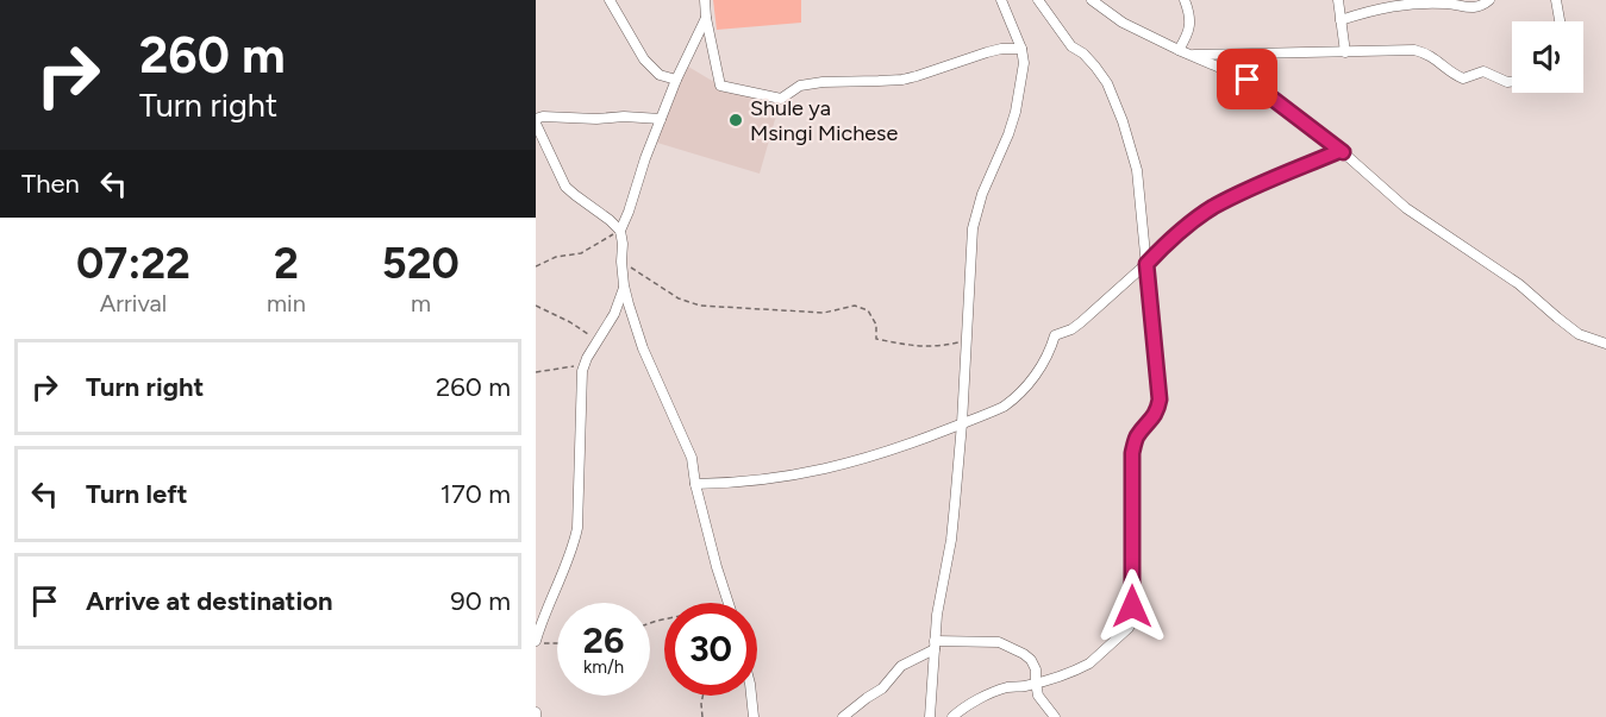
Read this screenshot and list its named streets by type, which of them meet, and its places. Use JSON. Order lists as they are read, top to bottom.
{
  "places": ["Shule ya Msingi Michese"],
  "page": {
    "turn": ["260 m", "Turn right"],
    "then": "Then",
    "eta": [
      "07:22",
      "Arrival",
      "2",
      "min",
      "520",
      "m"
    ],
    "list": [
      {
        "name": "Turn right",
        "value": "260 m"
      },
      {
        "name": "Turn left",
        "value": "170 m"
      },
      {
        "name": "Arrive at destination",
        "value": "90 m"
      }
    ],
    "speed": "26 km/h",
    "limit": "30"
  }
}
